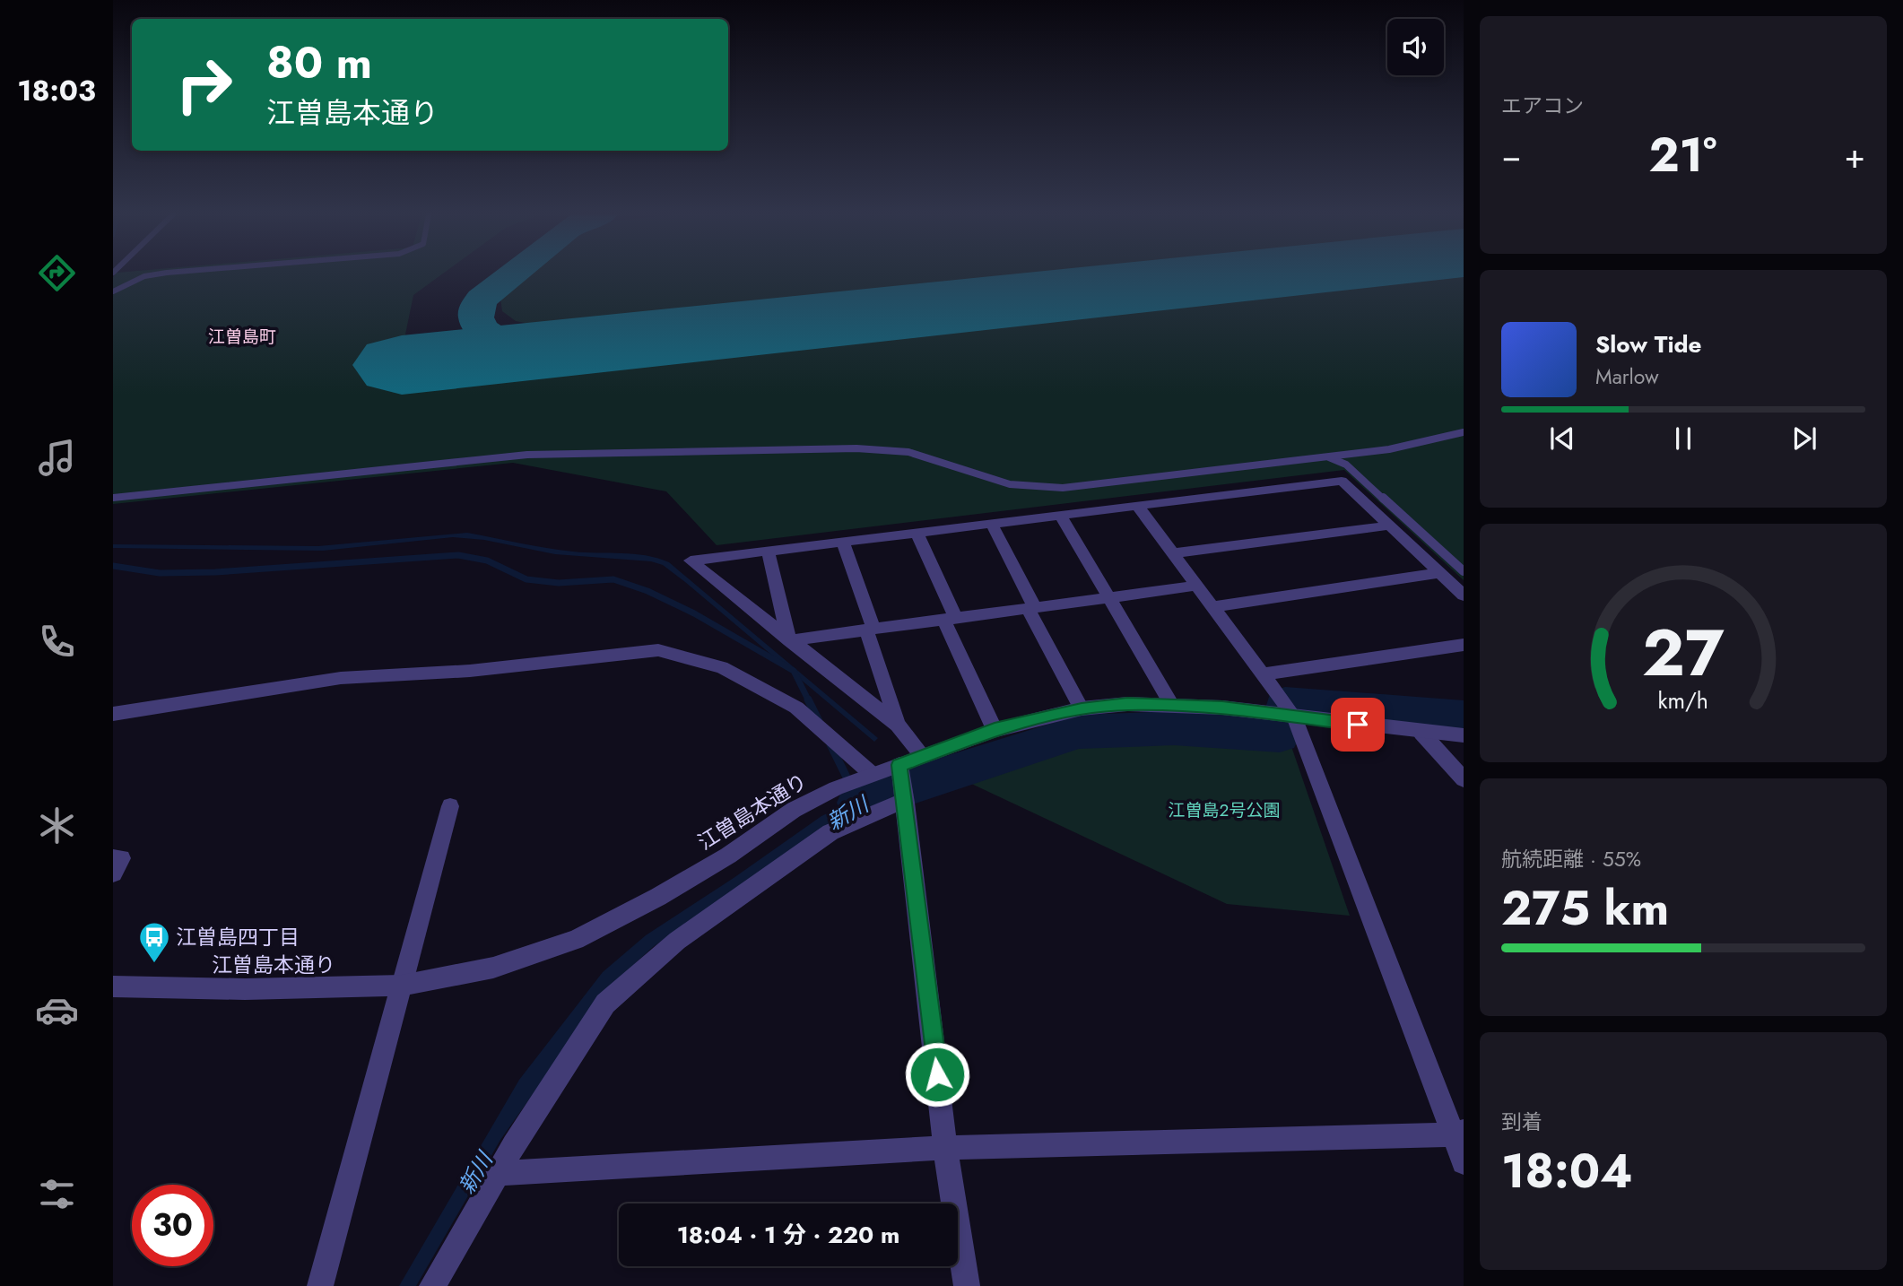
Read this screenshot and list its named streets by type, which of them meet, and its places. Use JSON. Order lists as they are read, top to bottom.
{
  "streets": {
    "street": ["江曽島本通り"]
  },
  "districts": ["江曽島町"],
  "water": ["新川"],
  "parks": ["江曽島2号公園"],
  "places": {
    "bus stop": ["江曽島四丁目"]
  },
  "page": {
    "tabs": "18:03",
    "tile": [
      "エアコン",
      ["航続距離 · 55%", "275 km"],
      ["到着", "18:04"]
    ],
    "turn": ["80 m", "江曽島本通り"],
    "heat": ["−", "21°", "+"],
    "song": ["Slow Tide", "Marlow"],
    "limit": "30",
    "trip": "18:04 · 1 分 · 220 m",
    "gauge": ["27", "km/h"]
  }
}
